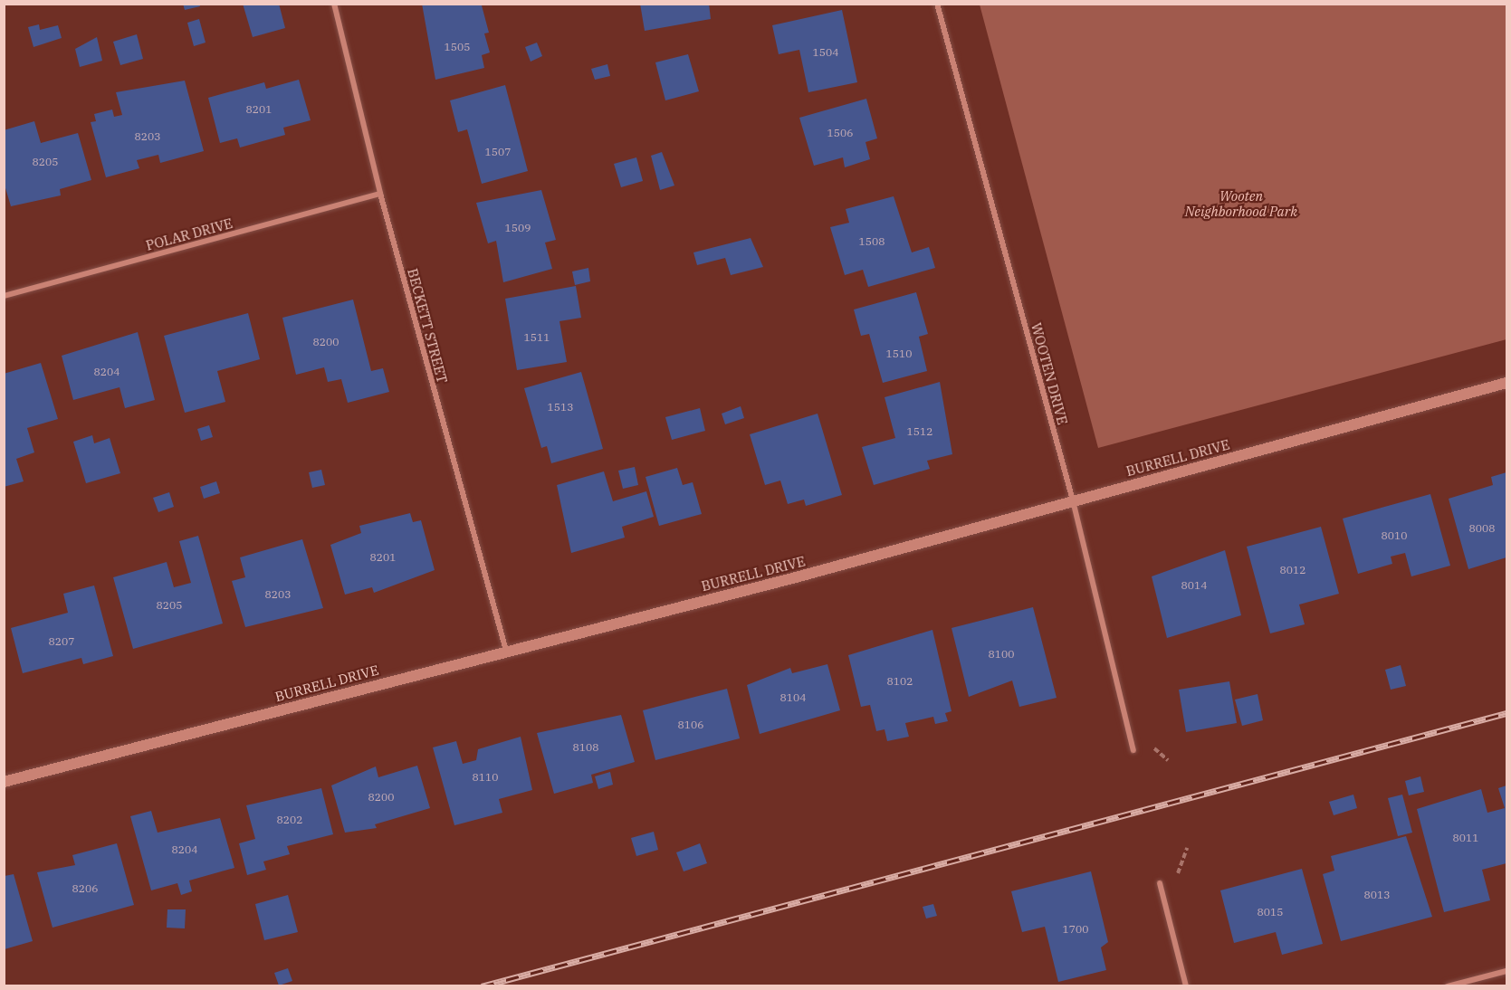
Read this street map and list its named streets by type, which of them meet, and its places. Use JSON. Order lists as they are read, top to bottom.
{
  "streets": {
    "street": [
      "POLAR DRIVE",
      "BECKETT STREET",
      "WOOTEN DRIVE",
      "BURRELL DRIVE"
    ]
  },
  "crossings": [
    ["POLAR DRIVE", "BECKETT STREET"],
    ["BECKETT STREET", "BURRELL DRIVE"],
    ["WOOTEN DRIVE", "BURRELL DRIVE"]
  ],
  "parks": ["Wooten Neighborhood Park"],
  "house_numbers": [
    "1505",
    "1504",
    "8201",
    "1506",
    "8203",
    "1507",
    "8205",
    "1509",
    "1508",
    "1511",
    "8200",
    "1510",
    "8204",
    "1513",
    "1512",
    "8008",
    "8010",
    "8201",
    "8012",
    "8014",
    "8203",
    "8205",
    "8207",
    "8100",
    "8102",
    "8104",
    "8106",
    "8108",
    "8110",
    "8200",
    "8202",
    "8011",
    "8204",
    "8206",
    "8013",
    "8015",
    "1700"
  ]
}
